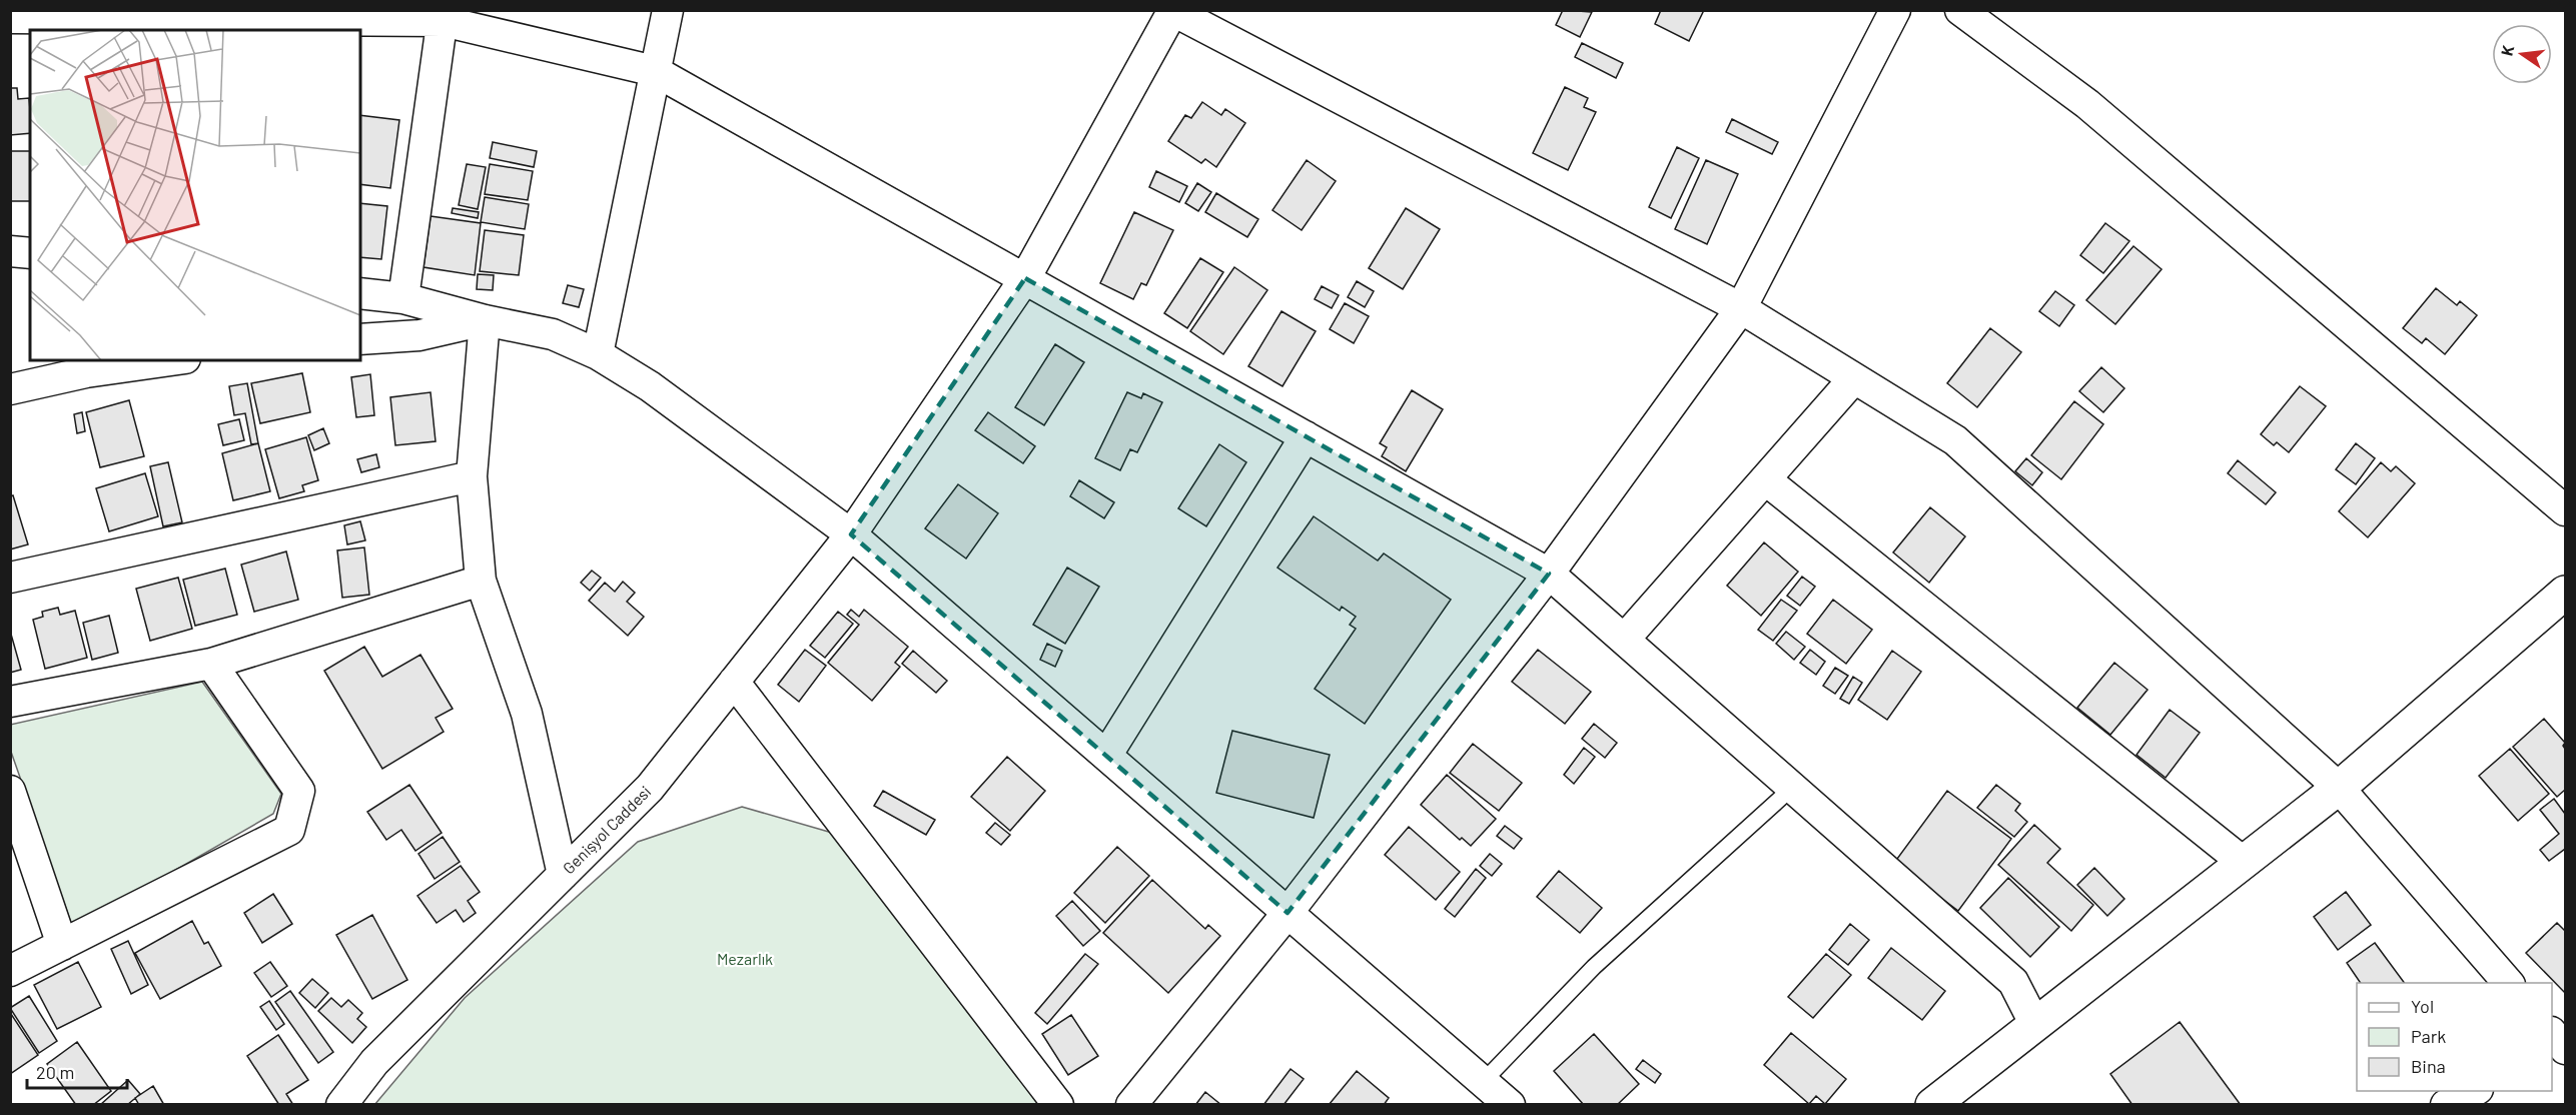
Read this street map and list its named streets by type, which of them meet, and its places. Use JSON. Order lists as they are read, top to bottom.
{
  "streets": {
    "street": ["Genişyol Caddesi"]
  },
  "parks": ["Mezarlık"],
  "legend": ["Yol", "Park", "Bina"],
  "scale_bar": "20 m",
  "north": "left"
}
